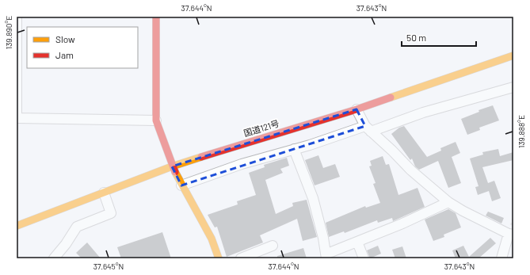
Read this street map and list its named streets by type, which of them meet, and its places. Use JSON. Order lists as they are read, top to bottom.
{
  "streets": {
    "main road": ["国道121号"]
  },
  "legend": ["Slow", "Jam"],
  "scale_bar": "50 m",
  "coordinates": [
    "37.644°N",
    "37.643°N",
    "139.890°E",
    "139.888°E",
    "37.645°N"
  ]
}
